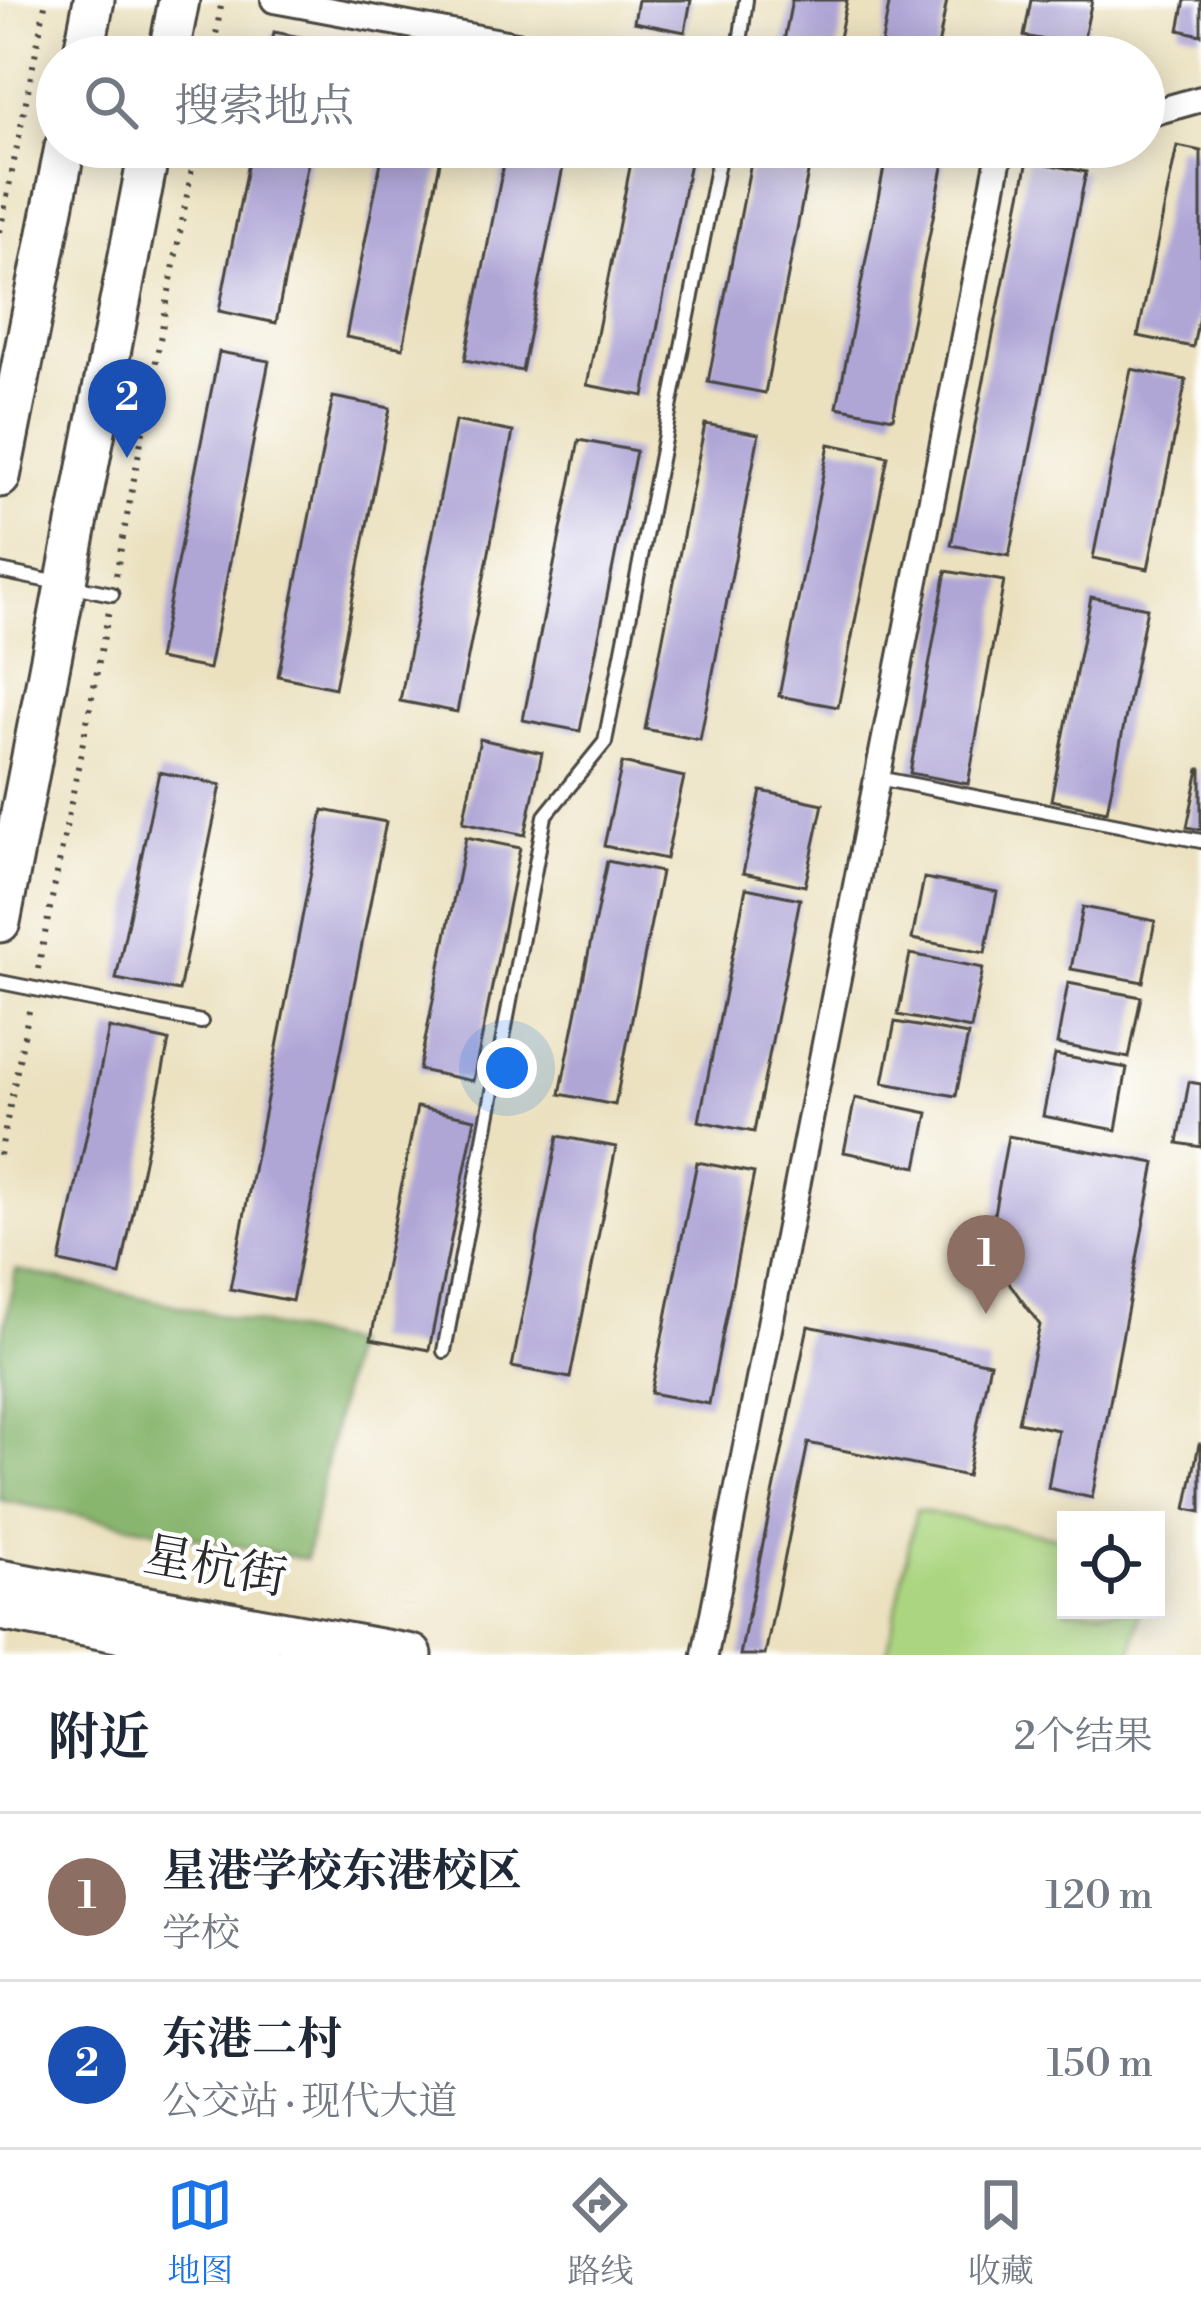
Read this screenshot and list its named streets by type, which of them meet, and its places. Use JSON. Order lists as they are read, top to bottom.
{
  "streets": {
    "main road": ["星杭街"]
  },
  "page": {
    "search": "搜索地点",
    "pins": ["2", "1"],
    "heading": ["附近", "2个结果"],
    "list": [
      {
        "mark": "1",
        "name": "星港学校东港校区",
        "note": "学校",
        "value": "120 m"
      },
      {
        "mark": "2",
        "name": "东港二村",
        "note": "公交站 · 现代大道",
        "value": "150 m"
      }
    ],
    "nav": ["地图", "路线", "收藏"]
  }
}
